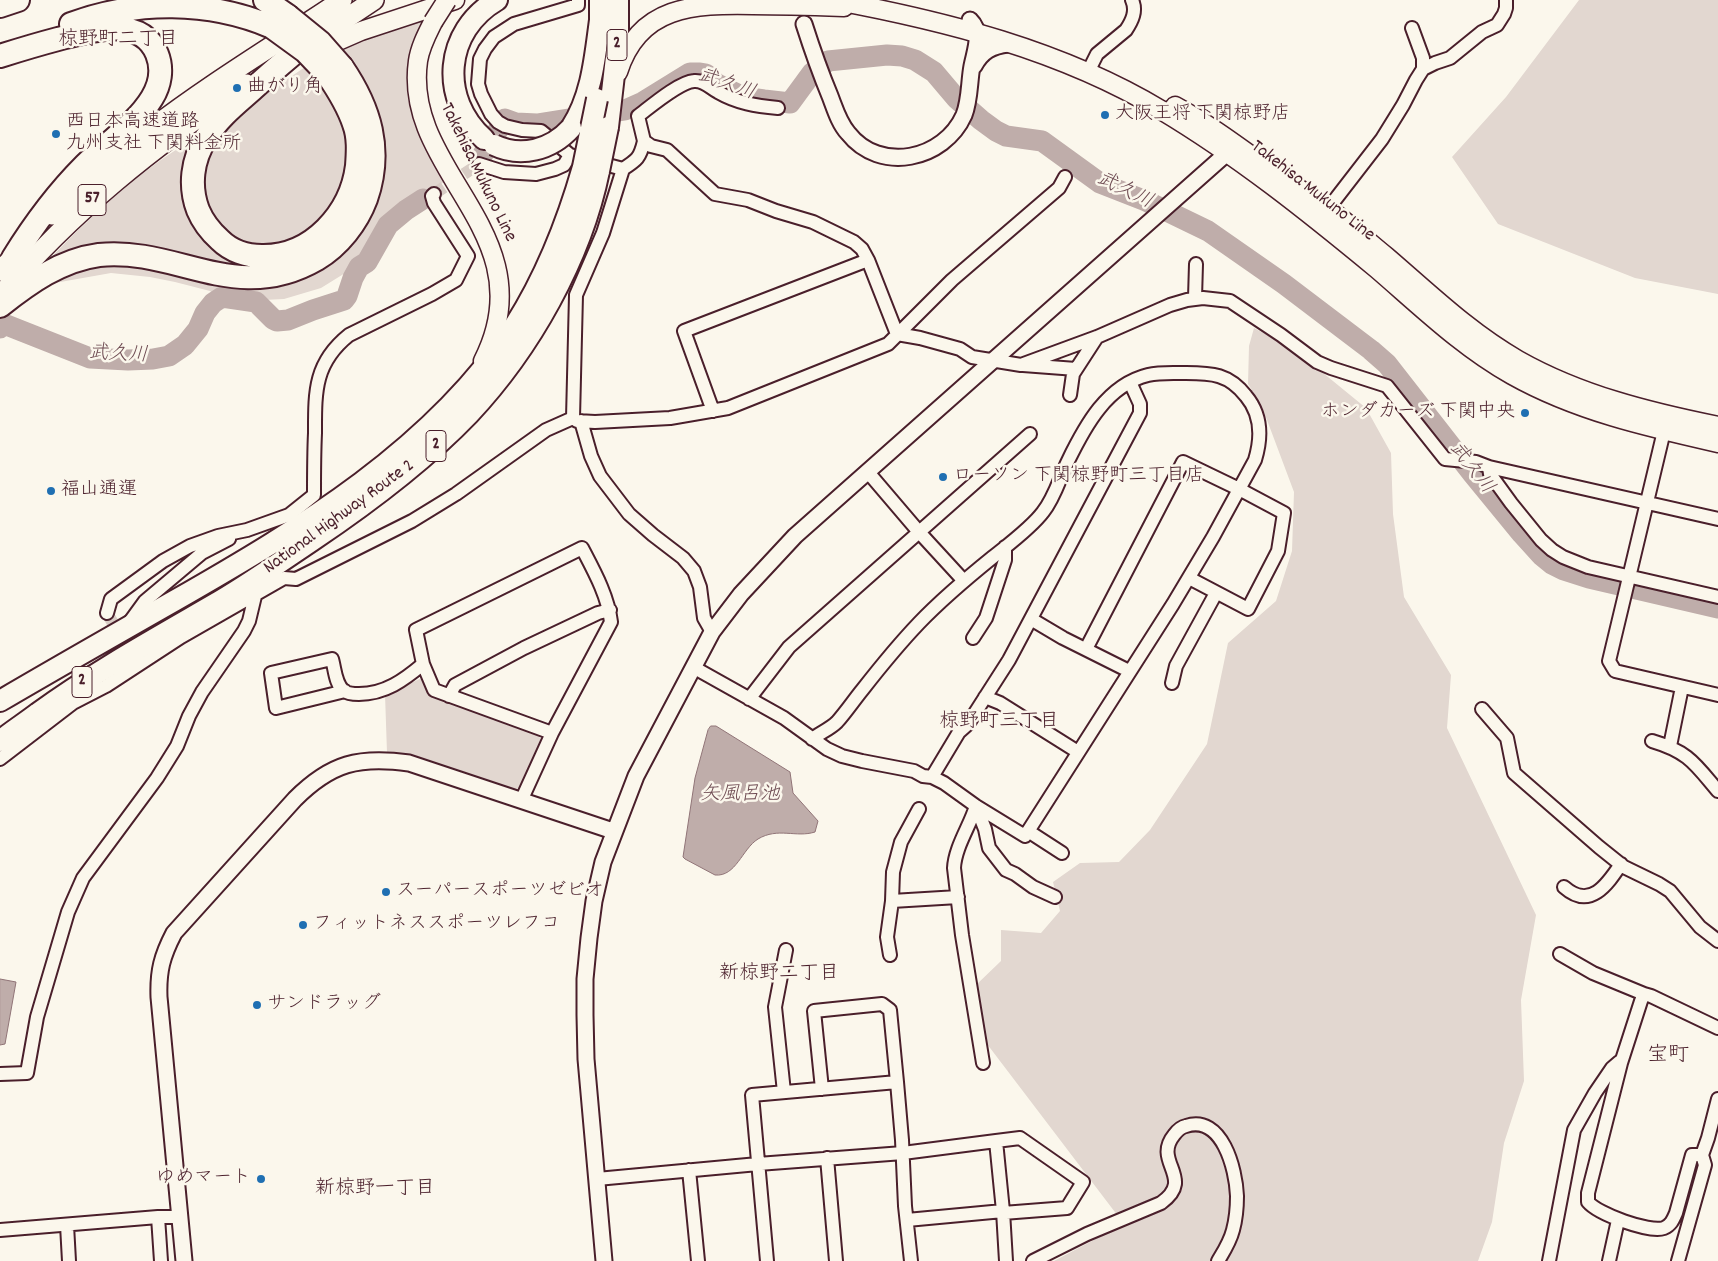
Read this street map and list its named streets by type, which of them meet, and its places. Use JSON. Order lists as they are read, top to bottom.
{
  "streets": {
    "highway": ["2", "National Highway Route 2"],
    "main road": ["Takehisa Mukuno Line", "57"]
  },
  "crossings": [
    ["Takehisa Mukuno Line", "National Highway Route 2"]
  ],
  "districts": [
    "椋野町二丁目",
    "椋野町三丁目",
    "新椋野二丁目",
    "宝町",
    "新椋野一丁目"
  ],
  "water": ["武久川", "矢風呂池"],
  "places": [
    "曲がり角",
    "大阪王将 下関椋野店",
    "西日本高速道路 九州支社 下関料金所",
    "ホンダカーズ 下関中央",
    "ローソン 下関椋野町三丁目店",
    "福山通運",
    "スーパースポーツゼビオ",
    "フィットネススポーツレフコ",
    "サンドラッグ",
    "ゆめマート"
  ]
}
